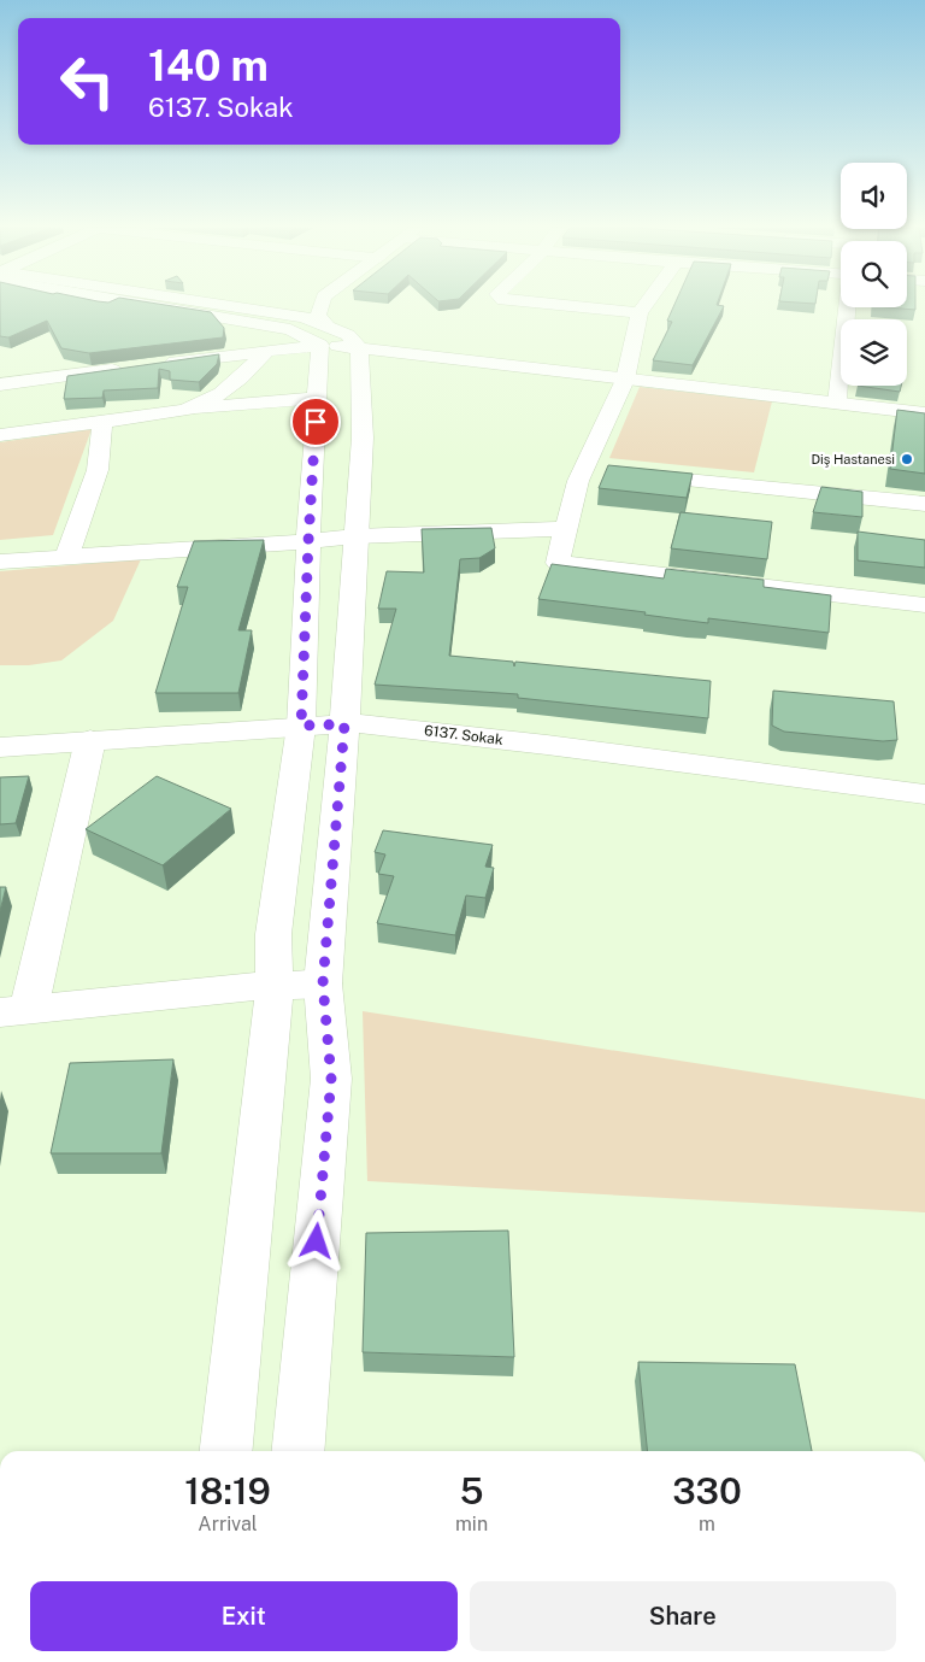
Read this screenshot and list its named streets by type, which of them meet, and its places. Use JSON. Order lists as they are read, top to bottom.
{
  "streets": {
    "street": ["6137. Sokak"]
  },
  "places": ["Diş Hastanesi"],
  "page": {
    "turn": ["140 m", "6137. Sokak"],
    "eta": [
      "18:19",
      "Arrival",
      "5",
      "min",
      "330",
      "m"
    ],
    "buttons": ["Exit", "Share"]
  }
}
